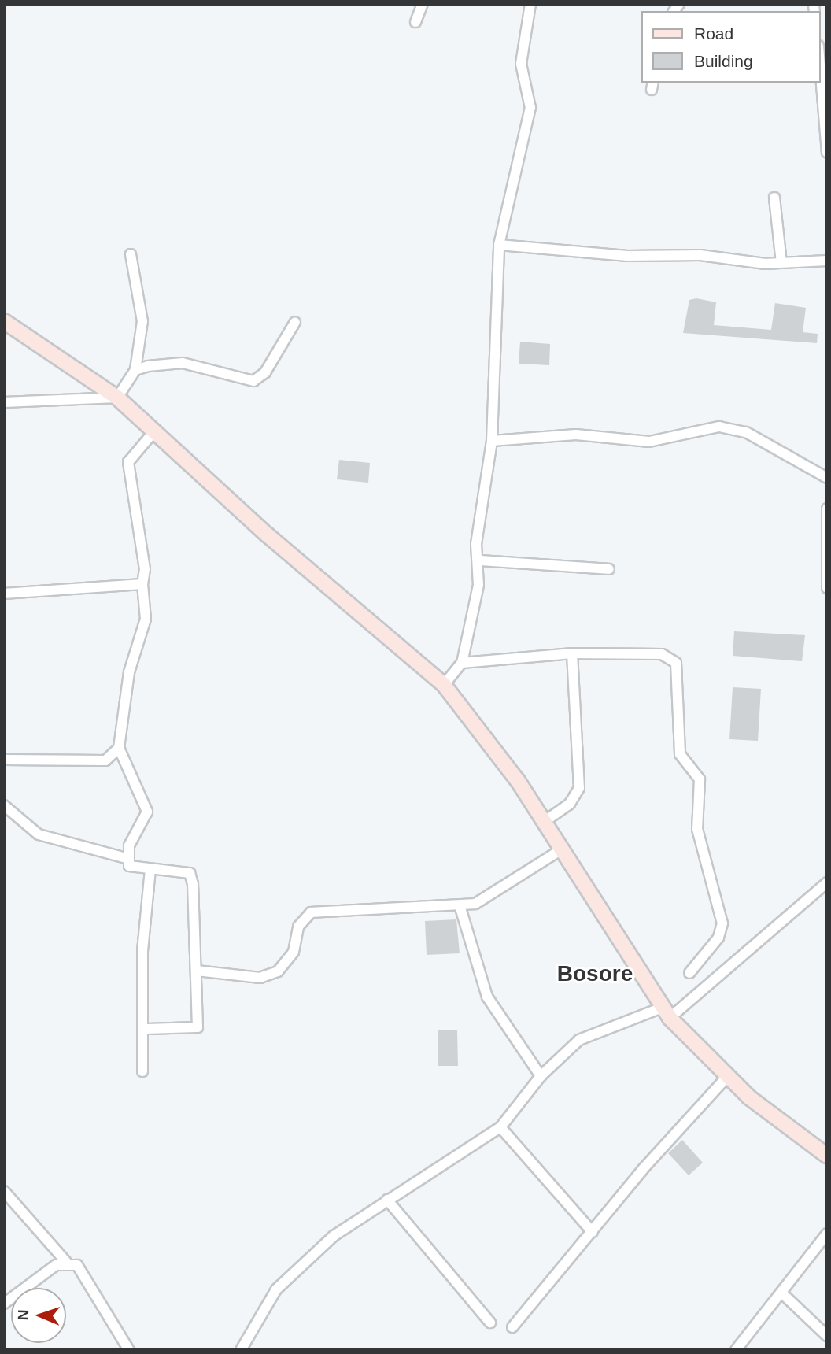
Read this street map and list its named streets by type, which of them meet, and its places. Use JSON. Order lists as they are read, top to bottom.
{
  "districts": ["Bosore"],
  "legend": ["Road", "Building"],
  "north": "left"
}
